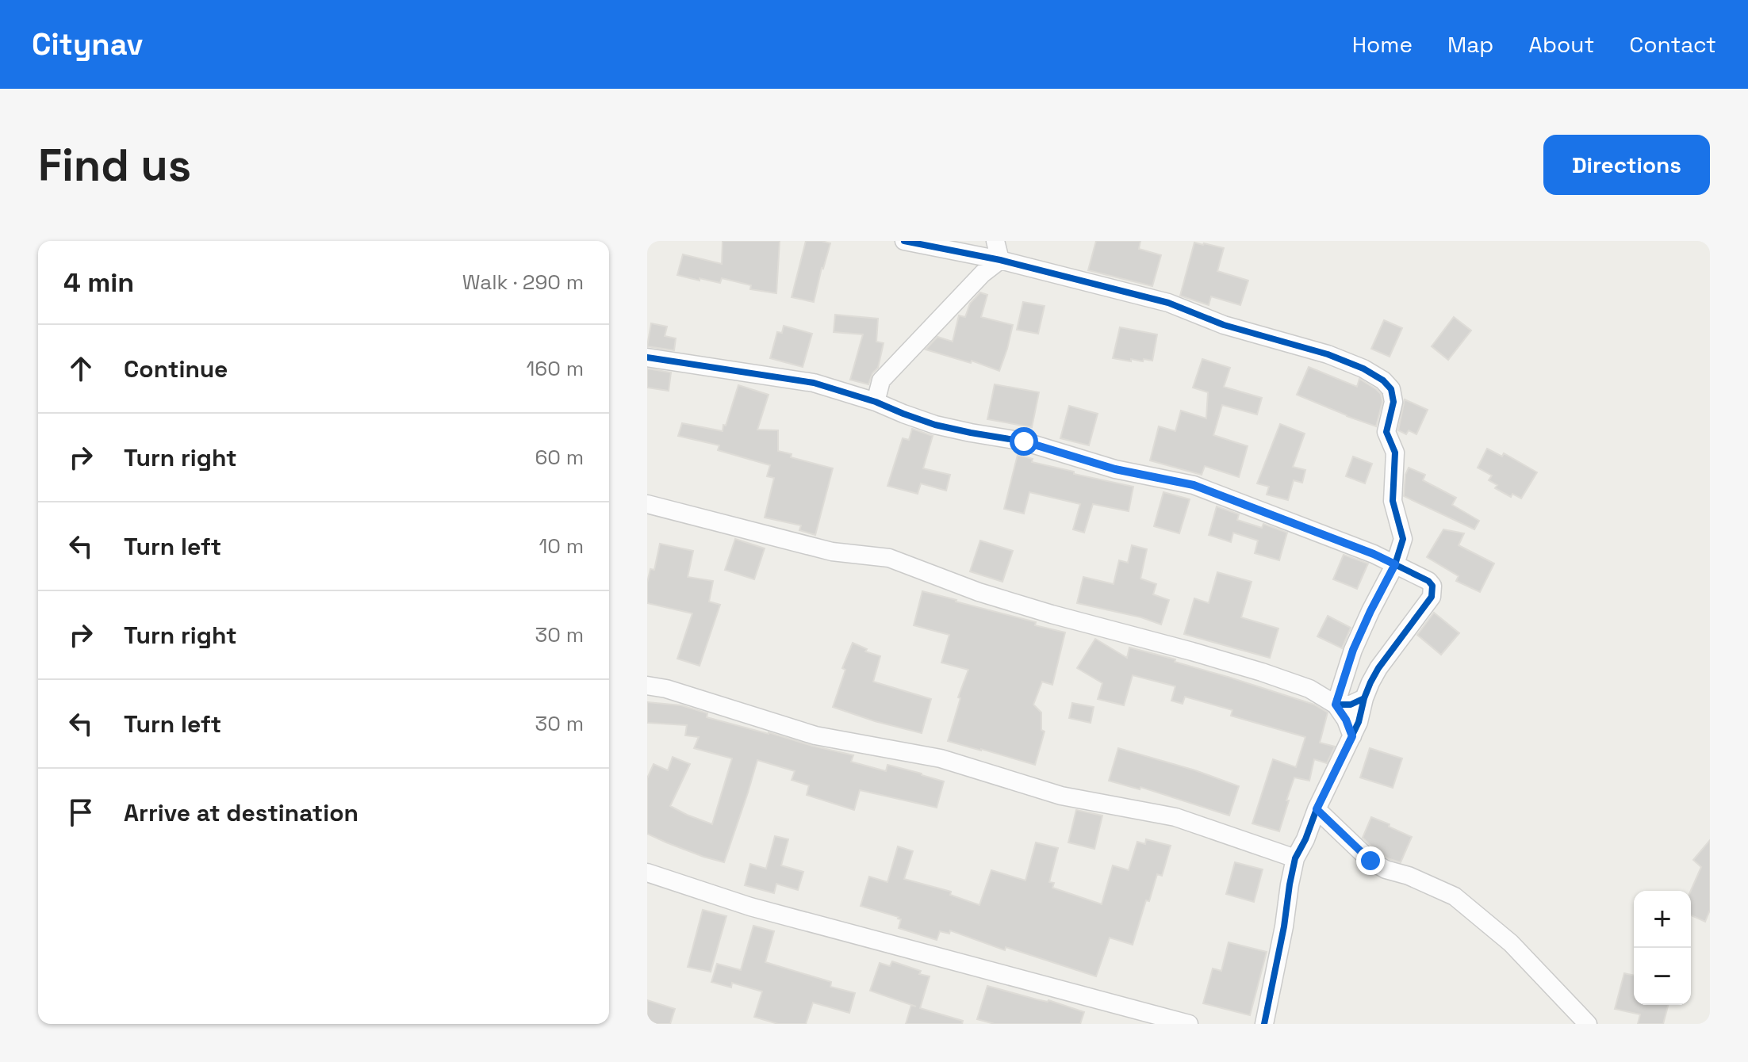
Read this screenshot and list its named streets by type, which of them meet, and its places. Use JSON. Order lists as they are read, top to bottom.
{
  "page": {
    "header": "Citynav",
    "nav": [
      "Home",
      "Map",
      "About",
      "Contact"
    ],
    "buttons": "Directions",
    "title": "Find us",
    "heading": ["4 min", "Walk · 290 m"],
    "list": [
      ["Continue", "160 m"],
      ["Turn right", "60 m"],
      ["Turn left", "10 m"],
      ["Turn right", "30 m"],
      ["Turn left", "30 m"],
      "Arrive at destination"
    ],
    "map_buttons": ["+", "−"]
  }
}
